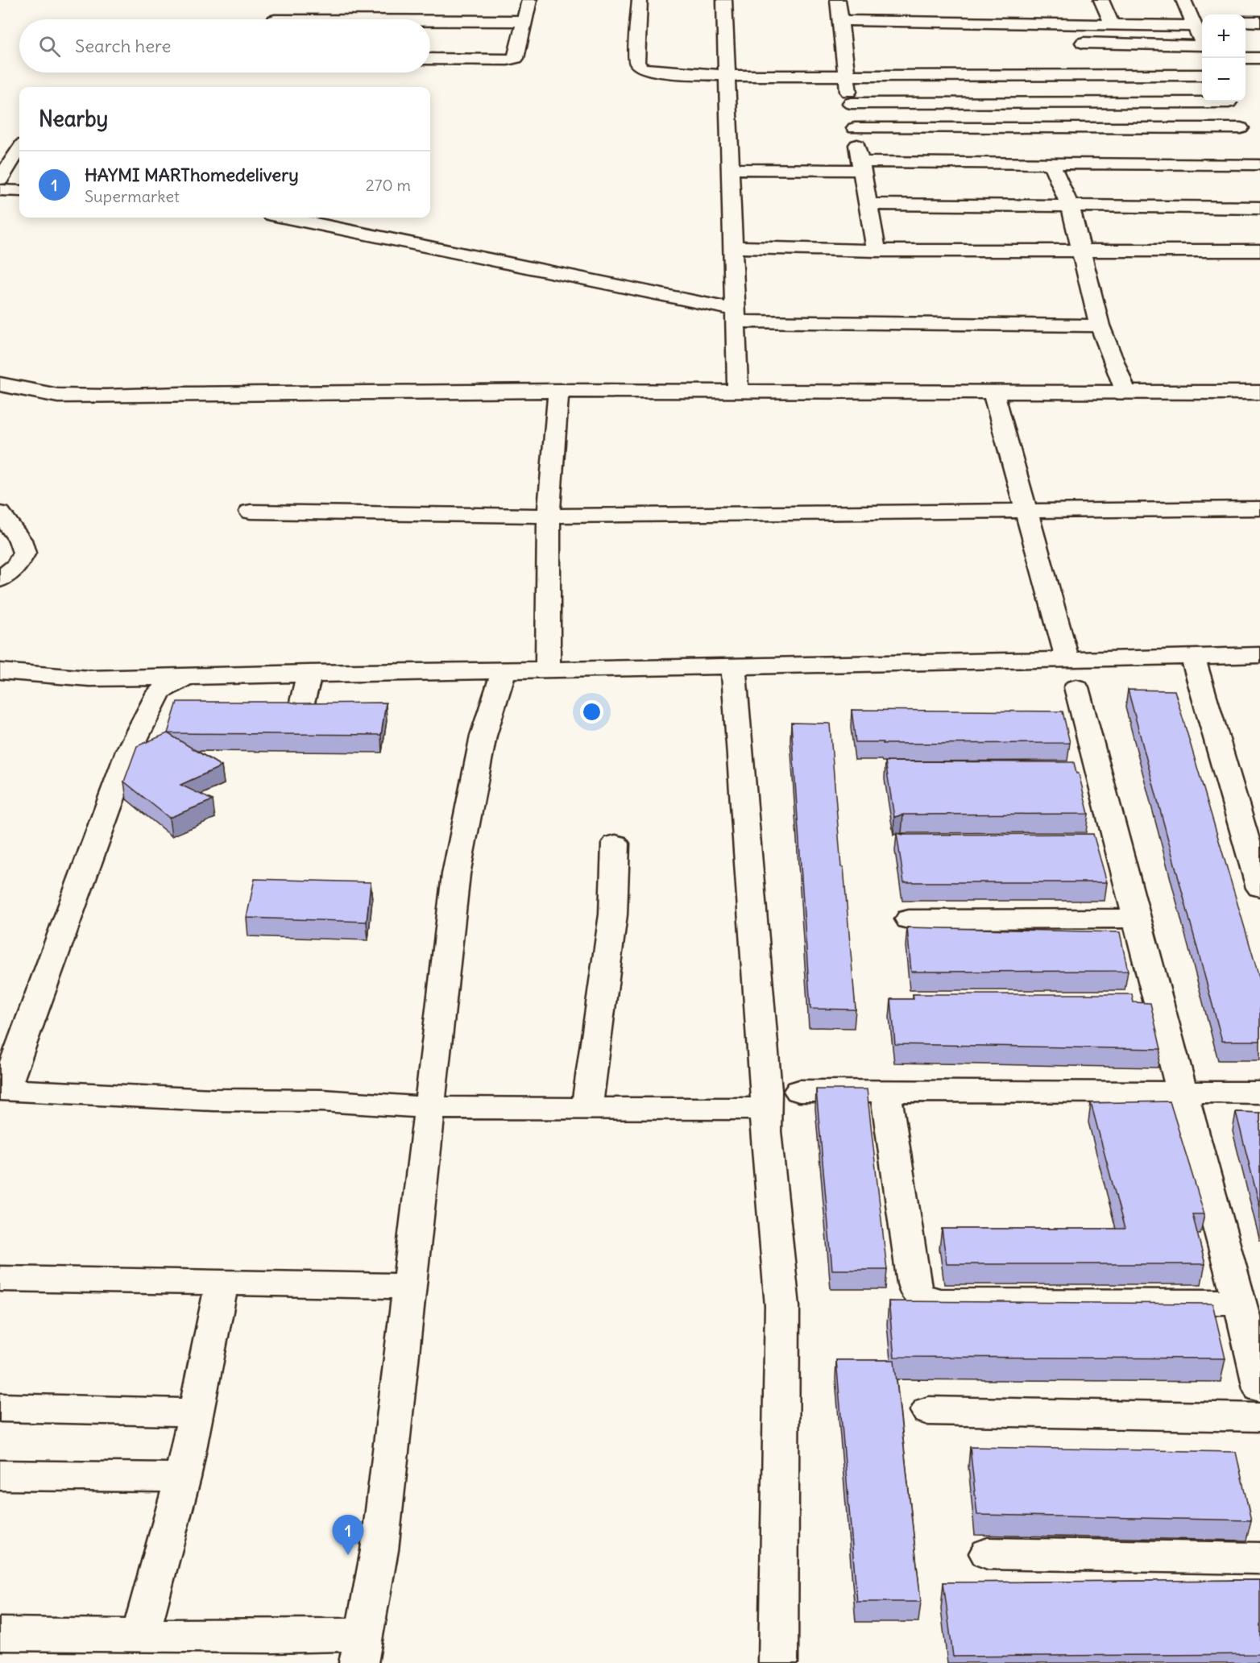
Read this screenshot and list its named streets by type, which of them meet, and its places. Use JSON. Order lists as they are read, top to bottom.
{
  "page": {
    "map_buttons": ["+", "−"],
    "search": "Search here",
    "heading": "Nearby",
    "list": [
      {
        "mark": "1",
        "name": "HAYMI MARThomedelivery",
        "note": "Supermarket",
        "value": "270 m"
      }
    ],
    "pins": "1"
  }
}
